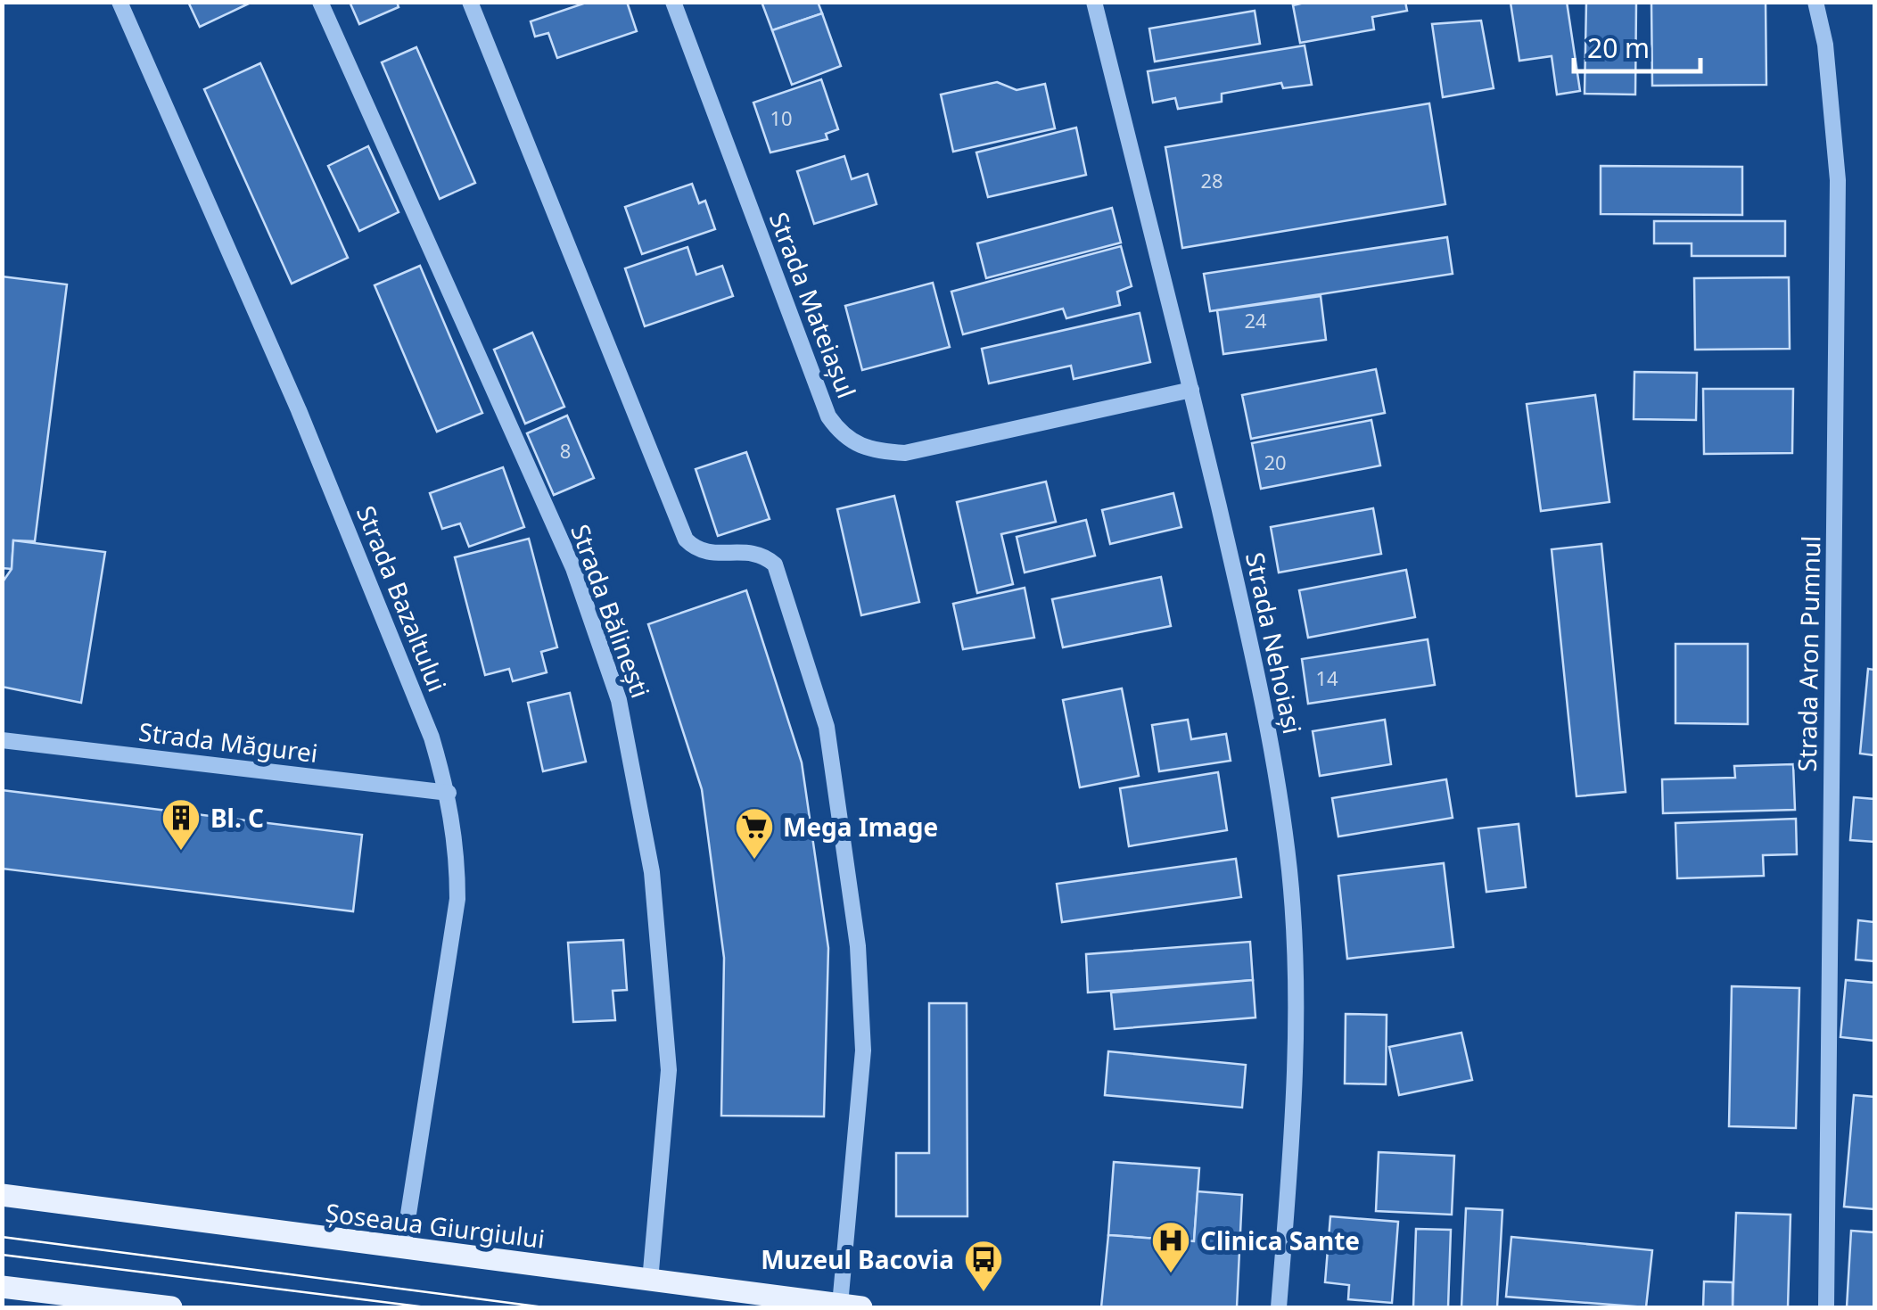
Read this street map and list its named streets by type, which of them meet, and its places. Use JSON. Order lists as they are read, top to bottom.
{
  "streets": {
    "main road": ["Șoseaua Giurgiului"],
    "street": [
      "Strada Mateiașul",
      "Strada Bazaltului",
      "Strada Bălinești",
      "Strada Nehoiași",
      "Strada Aron Pumnul",
      "Strada Măgurei"
    ]
  },
  "crossings": [
    ["Strada Mateiașul", "Strada Nehoiași"],
    ["Strada Bazaltului", "Strada Măgurei"],
    ["Strada Bazaltului", "Șoseaua Giurgiului"],
    ["Strada Bălinești", "Șoseaua Giurgiului"]
  ],
  "places": {
    "building": ["Bl. C"],
    "supermarket": ["Mega Image"],
    "hospital": ["Clinica Sante"],
    "bus stop": ["Muzeul Bacovia"]
  },
  "house_numbers": [
    "10",
    "28",
    "24",
    "8",
    "20",
    "14"
  ],
  "scale_bar": "20 m"
}
